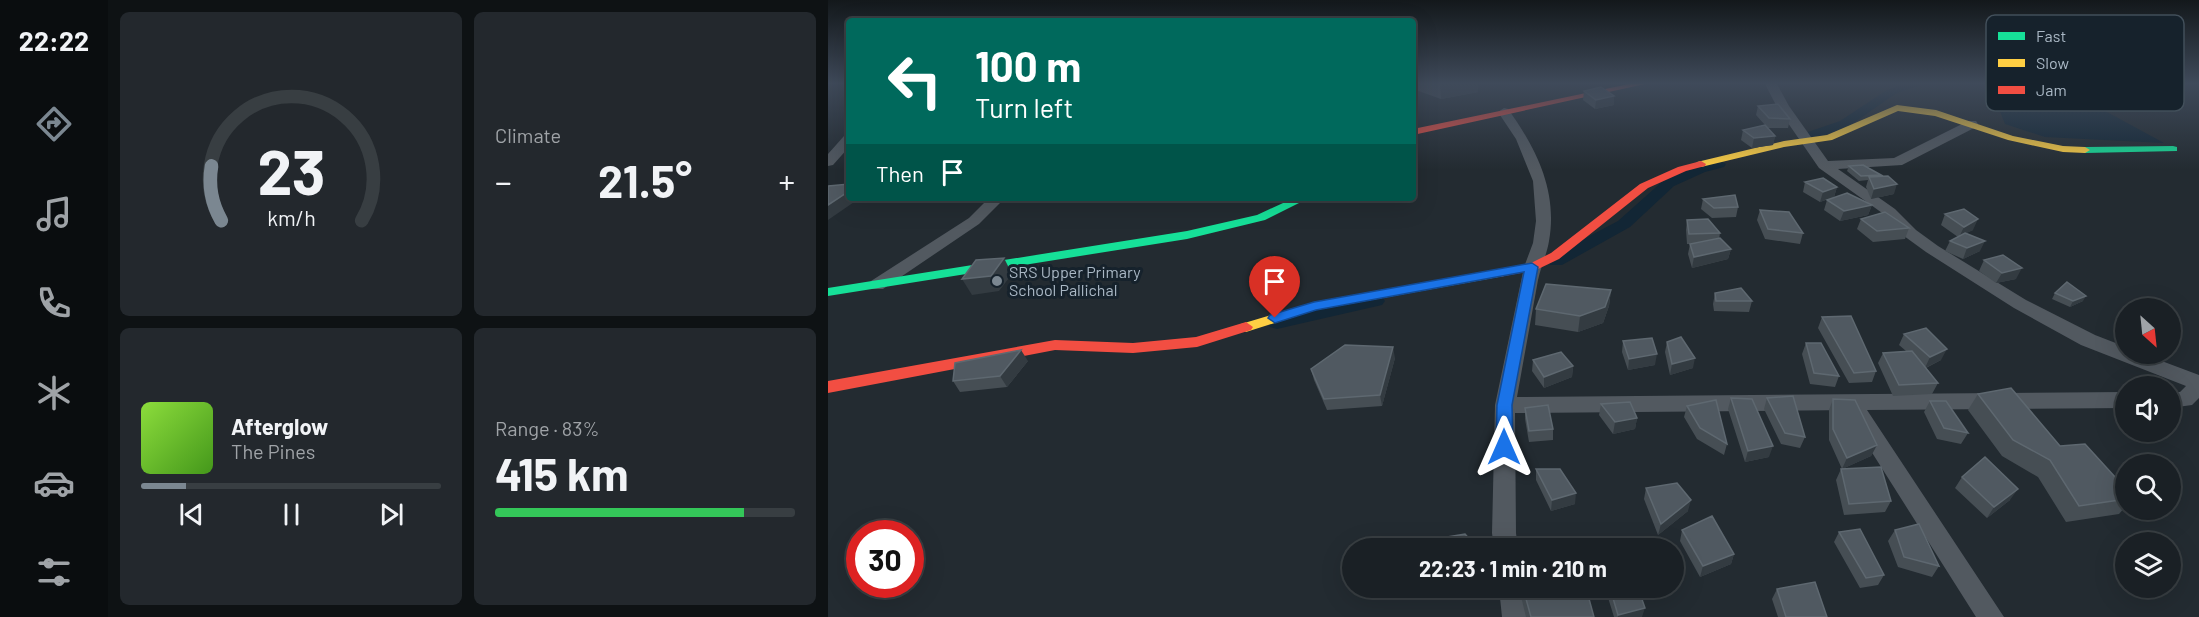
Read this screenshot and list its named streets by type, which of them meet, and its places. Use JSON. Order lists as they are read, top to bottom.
{
  "places": ["SRS Upper Primary School Pallichal"],
  "legend": ["Fast", "Slow", "Jam"],
  "north": "bottom right",
  "page": {
    "tabs": "22:22",
    "tile": [
      "Climate",
      ["Range · 83%", "415 km"]
    ],
    "turn": ["100 m", "Turn left"],
    "then": "Then",
    "heat": ["−", "21.5°", "+"],
    "song": ["Afterglow", "The Pines"],
    "limit": "30",
    "trip": "22:23 · 1 min · 210 m",
    "gauge": ["23", "km/h"]
  }
}
